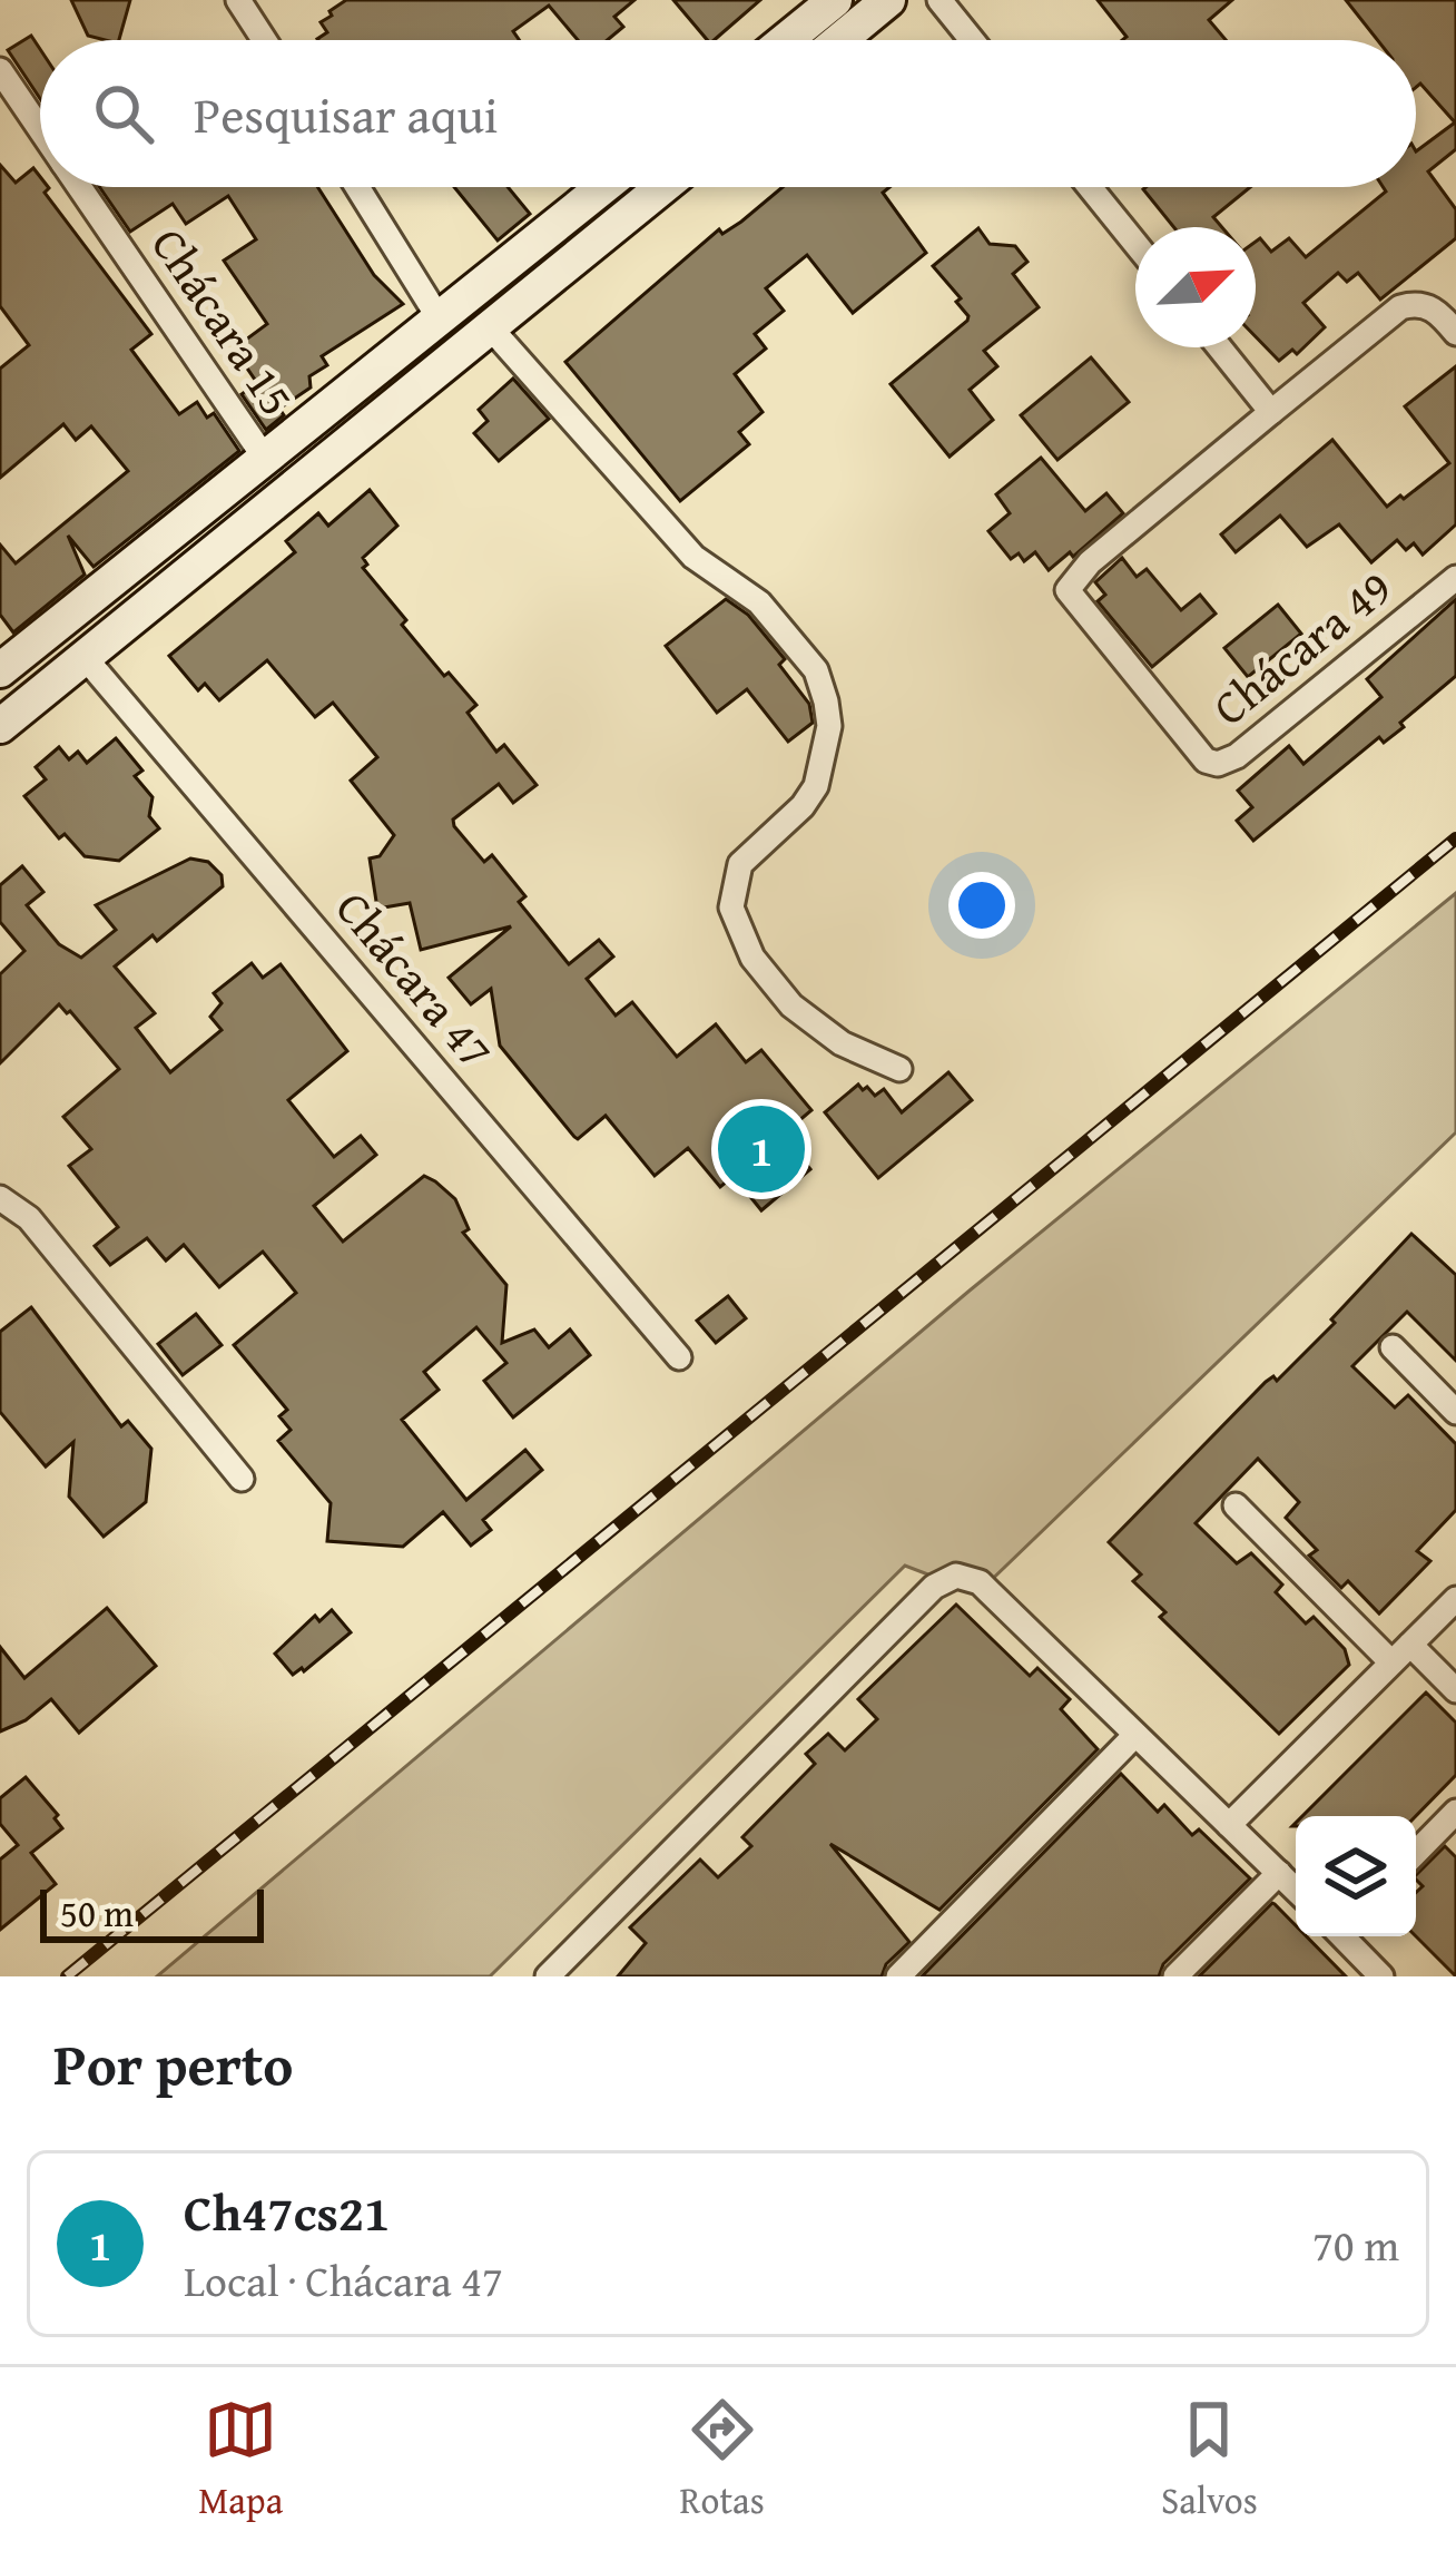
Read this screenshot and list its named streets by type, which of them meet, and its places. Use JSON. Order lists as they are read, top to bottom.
{
  "streets": {
    "street": ["Chácara 15", "Chácara 49", "Chácara 47"]
  },
  "scale_bar": "50 m",
  "north": "top right",
  "page": {
    "search": "Pesquisar aqui",
    "pins": "1",
    "scale": "50 m",
    "heading": "Por perto",
    "list": [
      {
        "mark": "1",
        "name": "Ch47cs21",
        "note": "Local · Chácara 47",
        "value": "70 m"
      }
    ],
    "nav": ["Mapa", "Rotas", "Salvos"]
  }
}
